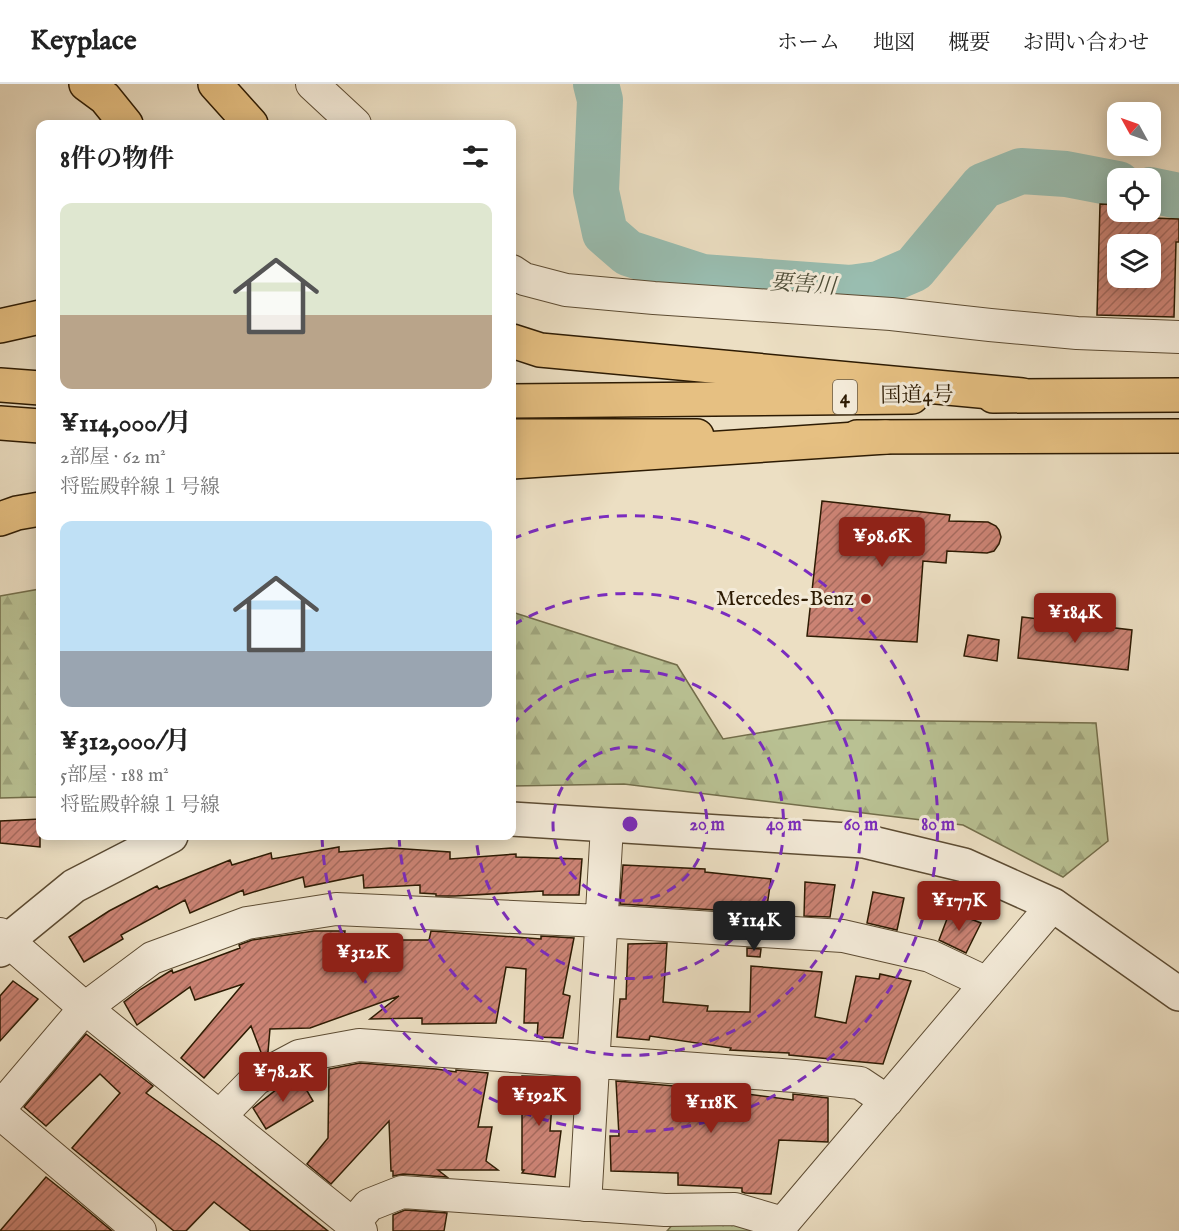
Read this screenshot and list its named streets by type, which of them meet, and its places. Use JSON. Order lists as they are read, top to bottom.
{
  "streets": {
    "highway": ["国道4号", "4"]
  },
  "water": ["要害川"],
  "places": ["Mercedes-Benz"],
  "north": "top left",
  "page": {
    "header": "Keyplace",
    "nav": [
      "ホーム",
      "地図",
      "概要",
      "お問い合わせ"
    ],
    "heading": "8件の物件",
    "list": [
      {
        "name": "¥114,000/月",
        "note": "2部屋 · 62 m² · 将監殿幹線１号線"
      },
      {
        "name": "¥312,000/月",
        "note": "5部屋 · 188 m² · 将監殿幹線１号線"
      }
    ],
    "price": [
      "¥98.6K",
      "¥184K",
      "¥177K",
      "¥114K",
      "¥312K",
      "¥78.2K",
      "¥192K",
      "¥118K"
    ]
  },
  "rings": [
    "20 m",
    "40 m",
    "60 m",
    "80 m"
  ]
}
